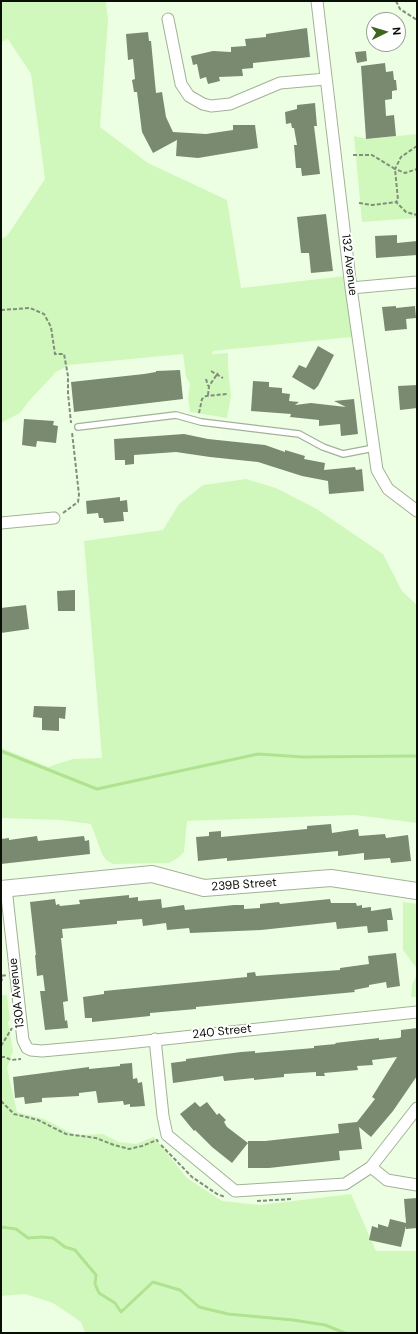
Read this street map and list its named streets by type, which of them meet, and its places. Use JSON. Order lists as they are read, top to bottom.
{
  "streets": {
    "street": [
      "132 Avenue",
      "239B Street",
      "130A Avenue",
      "240 Street"
    ]
  },
  "crossings": [
    ["239B Street", "130A Avenue"],
    ["130A Avenue", "240 Street"]
  ],
  "north": "right"
}
